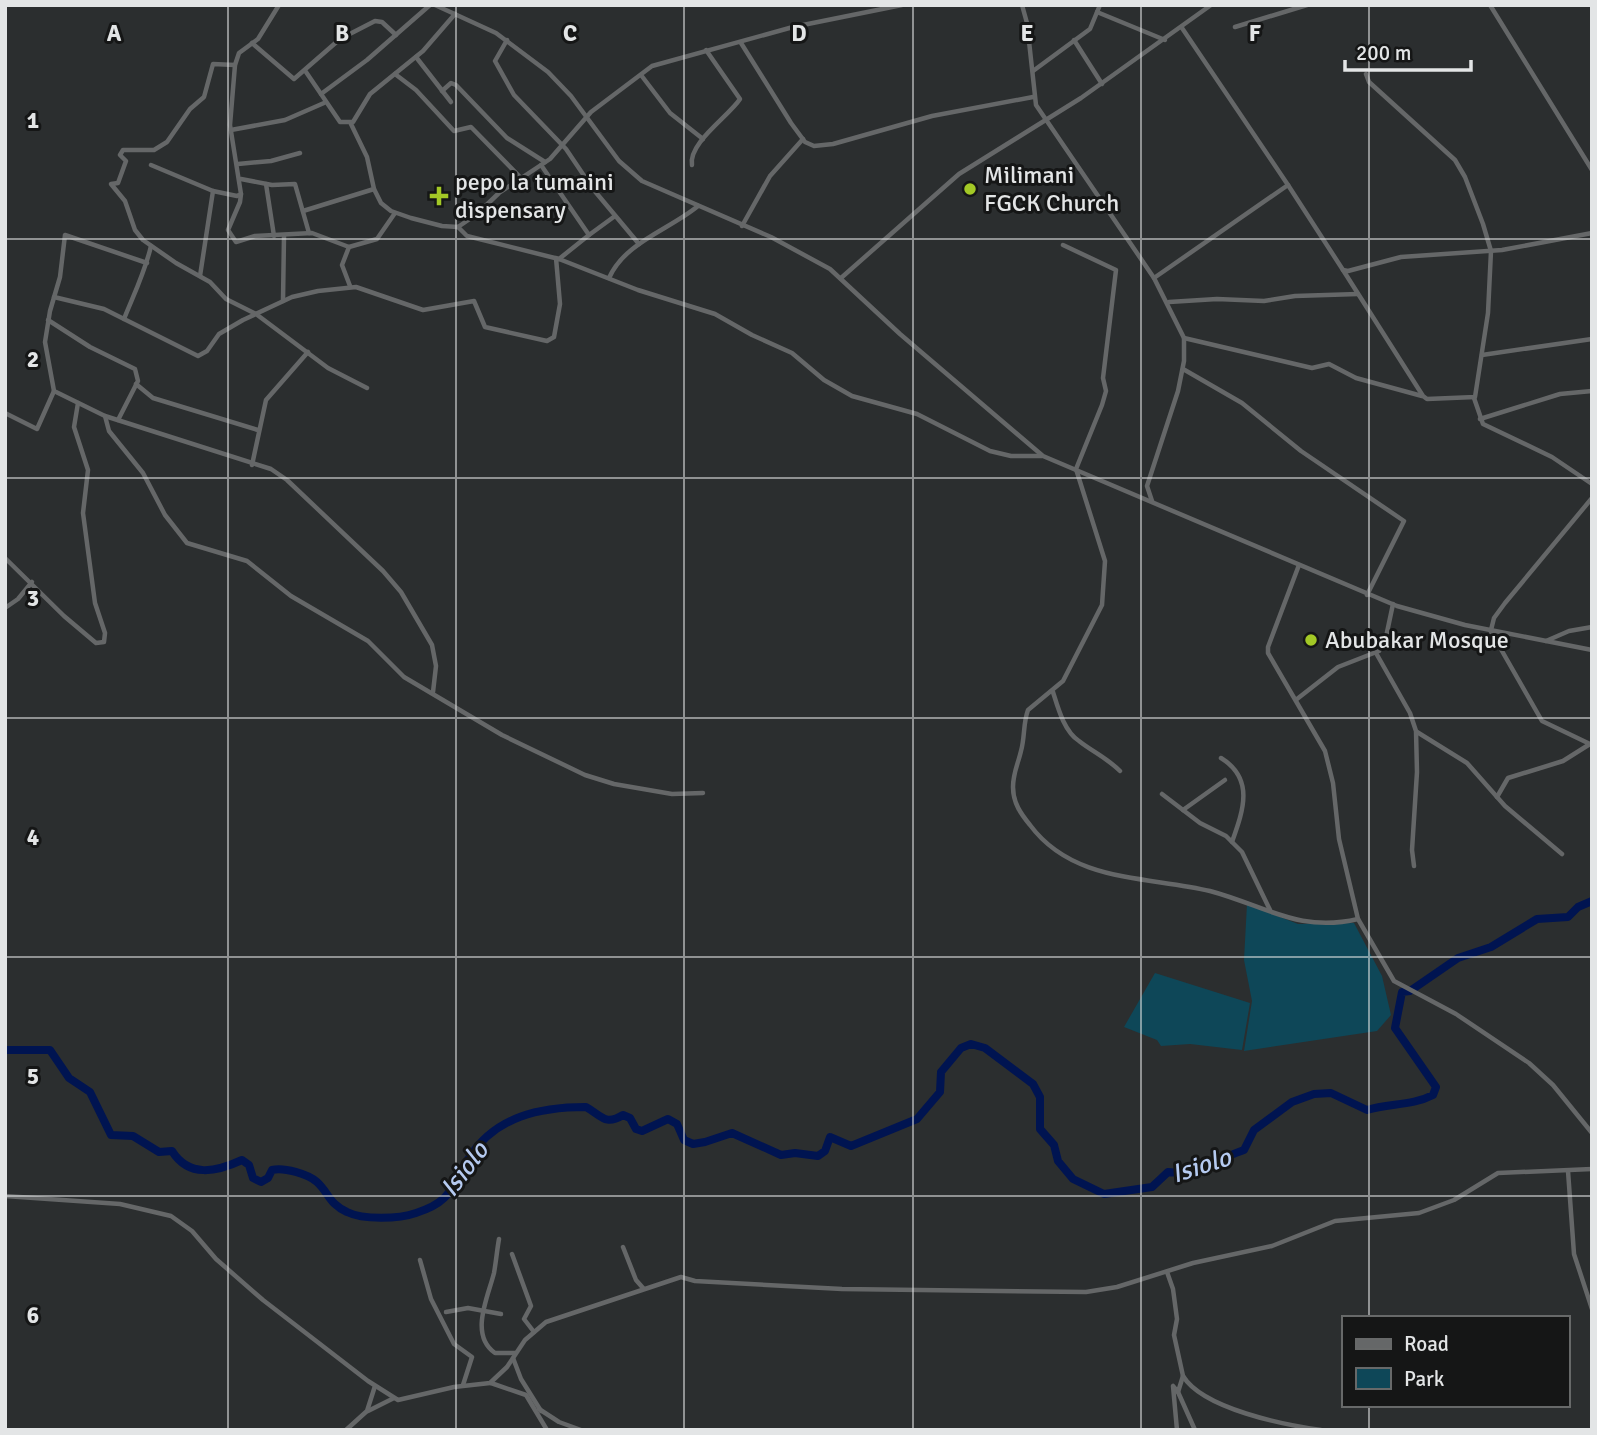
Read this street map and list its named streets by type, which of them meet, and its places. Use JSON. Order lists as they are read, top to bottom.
{
  "water": ["Isiolo"],
  "places": {
    "other": ["Milimani FGCK Church", "Abubakar Mosque"],
    "health": ["pepo la tumaini dispensary"]
  },
  "legend": ["Road", "Park"],
  "scale_bar": "200 m",
  "grid": {
    "columns": [
      "A",
      "B",
      "C",
      "D",
      "E",
      "F"
    ],
    "rows": [
      "1",
      "2",
      "3",
      "4",
      "5",
      "6"
    ]
  }
}
